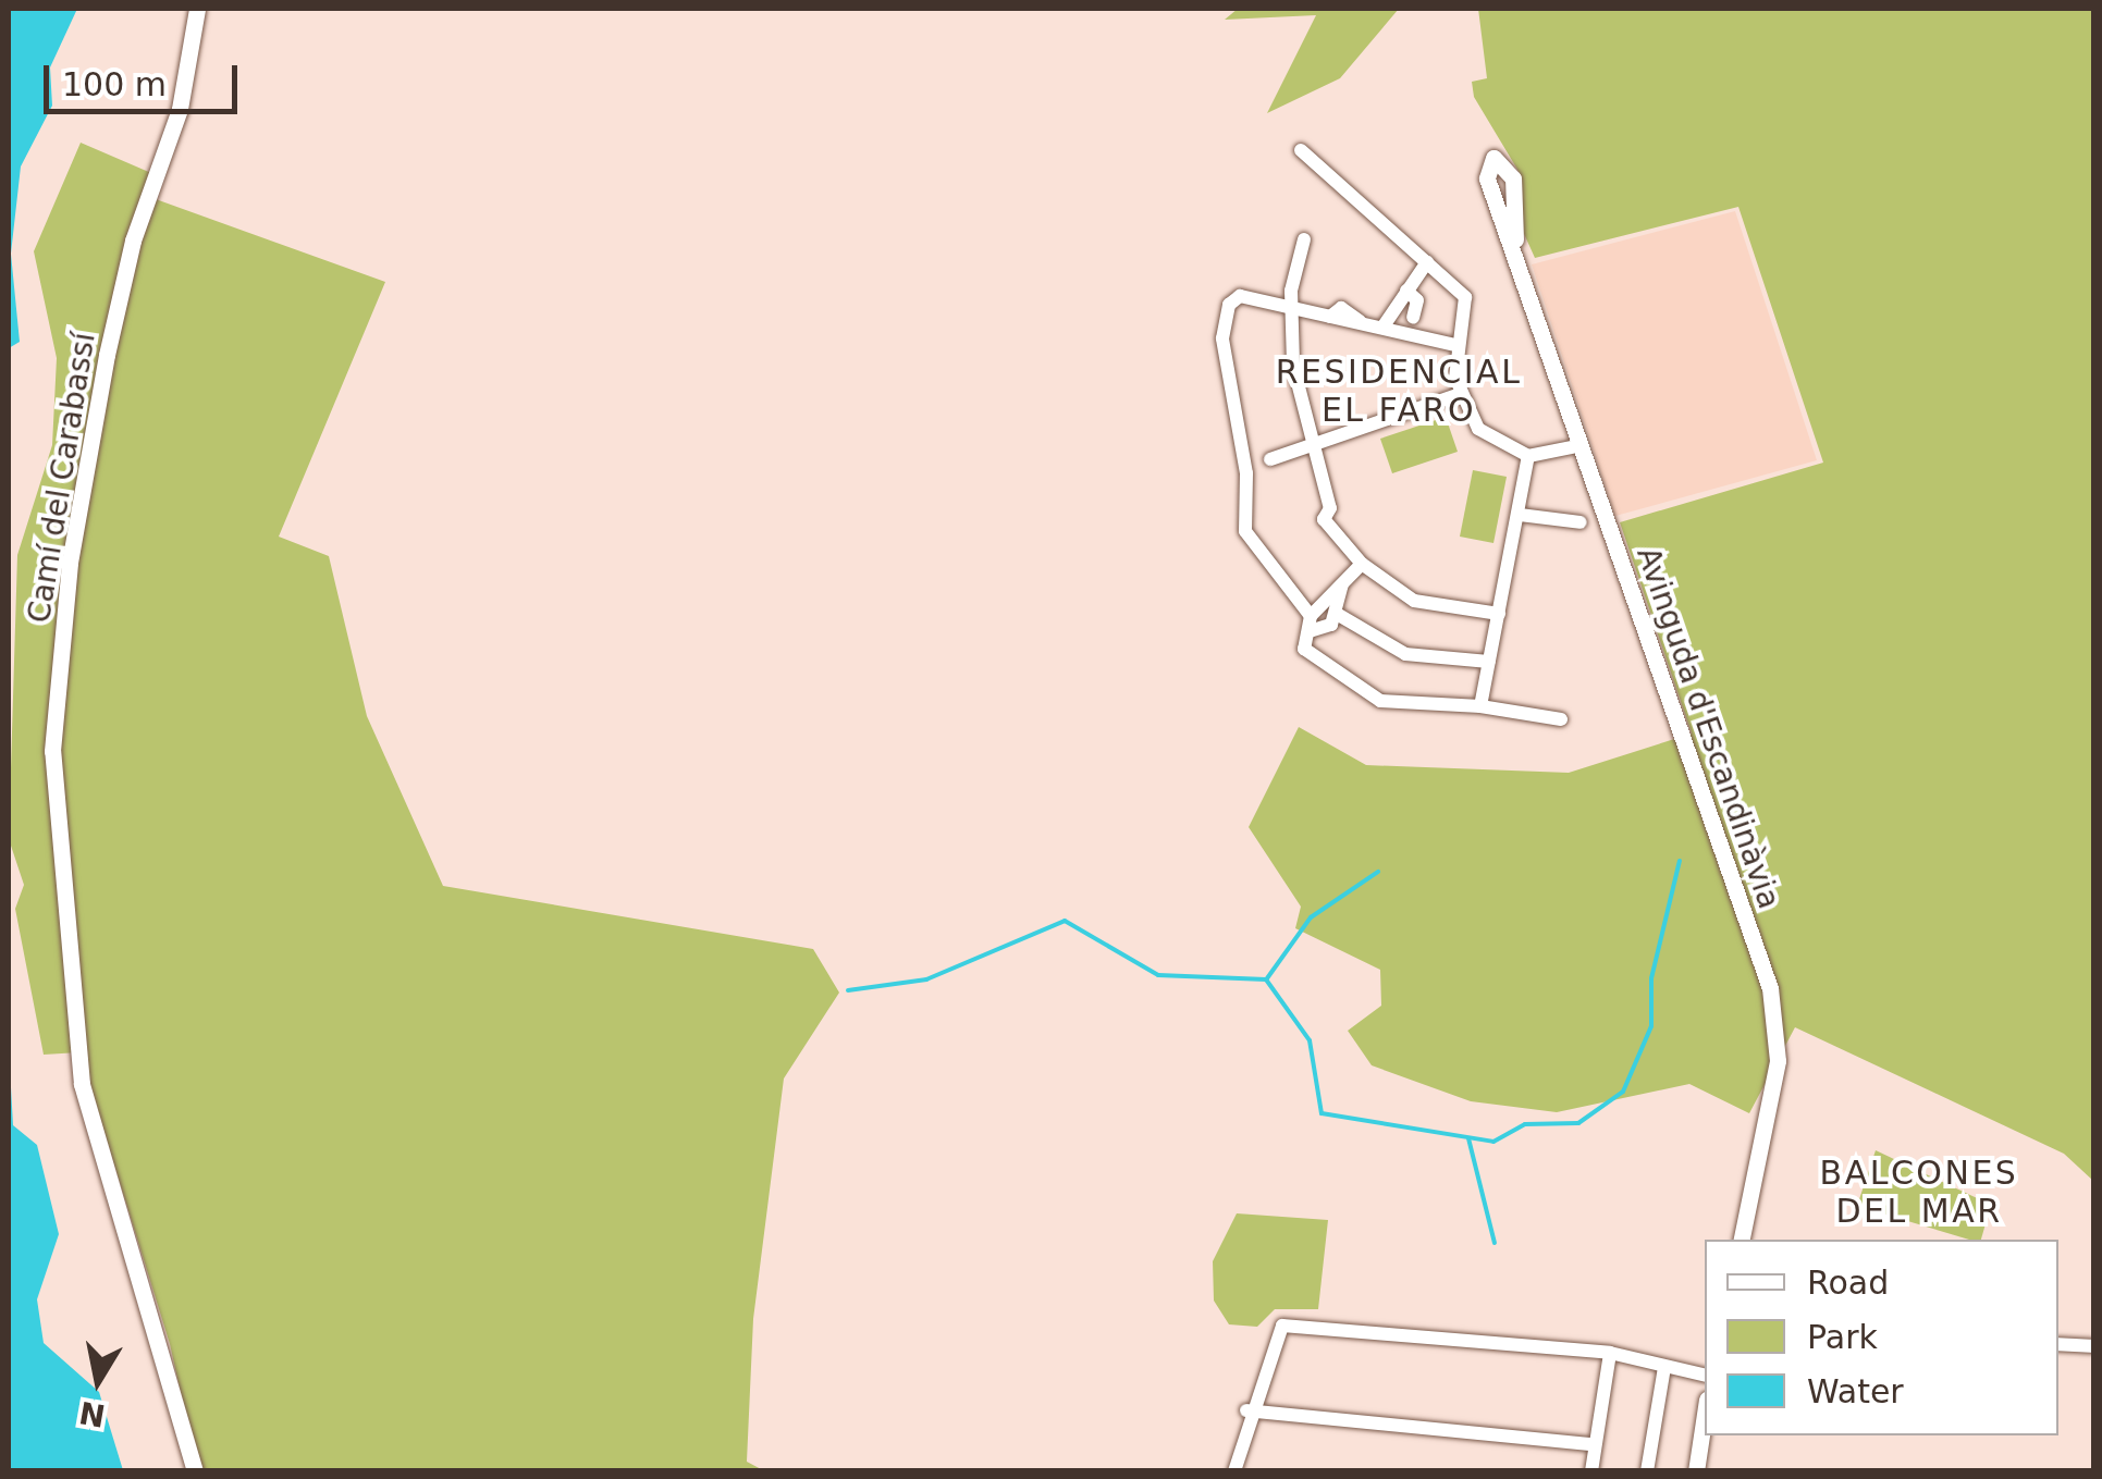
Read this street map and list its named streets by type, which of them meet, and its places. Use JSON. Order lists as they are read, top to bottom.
{
  "streets": {
    "street": ["Camí del Carabassí", "Avinguda d'Escandinàvia"]
  },
  "districts": ["RESIDENCIAL EL FARO", "BALCONES DEL MAR"],
  "legend": ["Road", "Park", "Water"],
  "scale_bar": "100 m",
  "north": "bottom"
}
